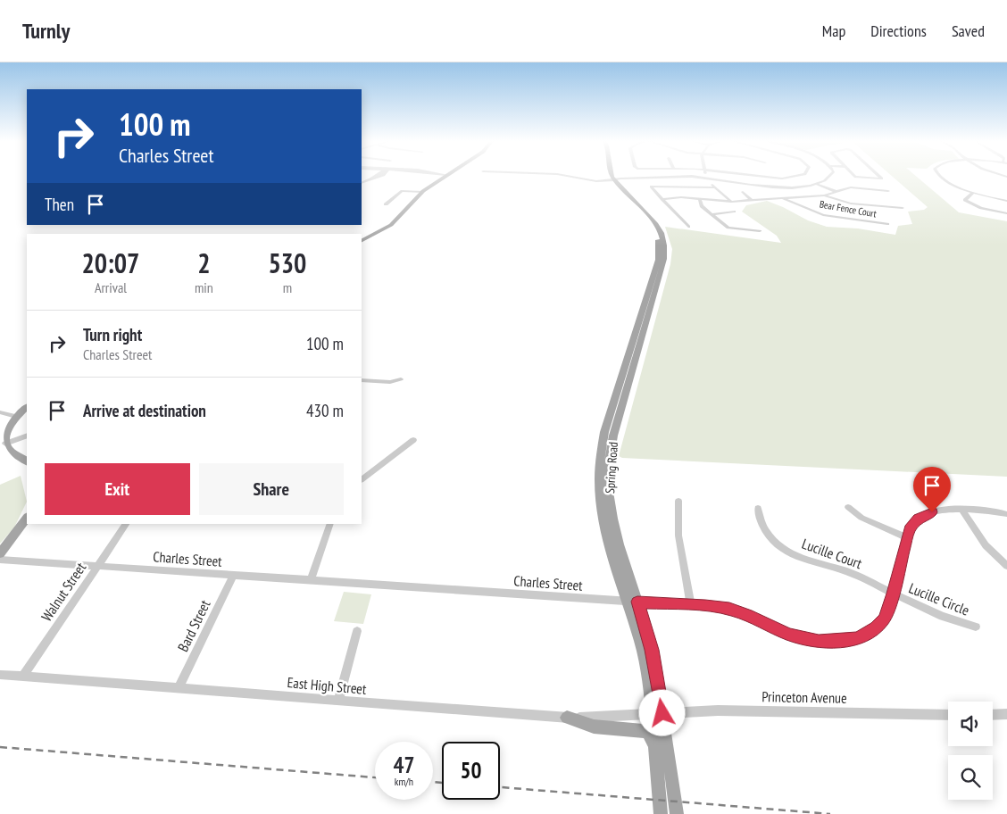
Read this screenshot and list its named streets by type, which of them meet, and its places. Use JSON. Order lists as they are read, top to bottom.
{
  "streets": {
    "main road": ["Spring Road"],
    "street": [
      "Bear Fence Court",
      "Lucille Court",
      "Charles Street",
      "Walnut Street",
      "Lucille Circle",
      "Bard Street",
      "East High Street",
      "Princeton Avenue"
    ]
  },
  "crossings": [
    ["Spring Road", "Charles Street"],
    ["Spring Road", "East High Street"],
    ["Spring Road", "Princeton Avenue"],
    ["Lucille Court", "Charles Street"],
    ["Lucille Court", "Lucille Circle"],
    ["Charles Street", "Walnut Street"],
    ["Charles Street", "Lucille Circle"],
    ["Charles Street", "Bard Street"],
    ["Walnut Street", "East High Street"],
    ["Bard Street", "East High Street"],
    ["East High Street", "Princeton Avenue"]
  ],
  "page": {
    "header": "Turnly",
    "nav": ["Map", "Directions", "Saved"],
    "turn": ["100 m", "Charles Street"],
    "then": "Then",
    "eta": [
      "20:07",
      "Arrival",
      "2",
      "min",
      "530",
      "m"
    ],
    "list": [
      {
        "name": "Turn right",
        "note": "Charles Street",
        "value": "100 m"
      },
      {
        "name": "Arrive at destination",
        "value": "430 m"
      }
    ],
    "buttons": ["Exit", "Share"],
    "speed": "47 km/h",
    "limit": "50"
  }
}
